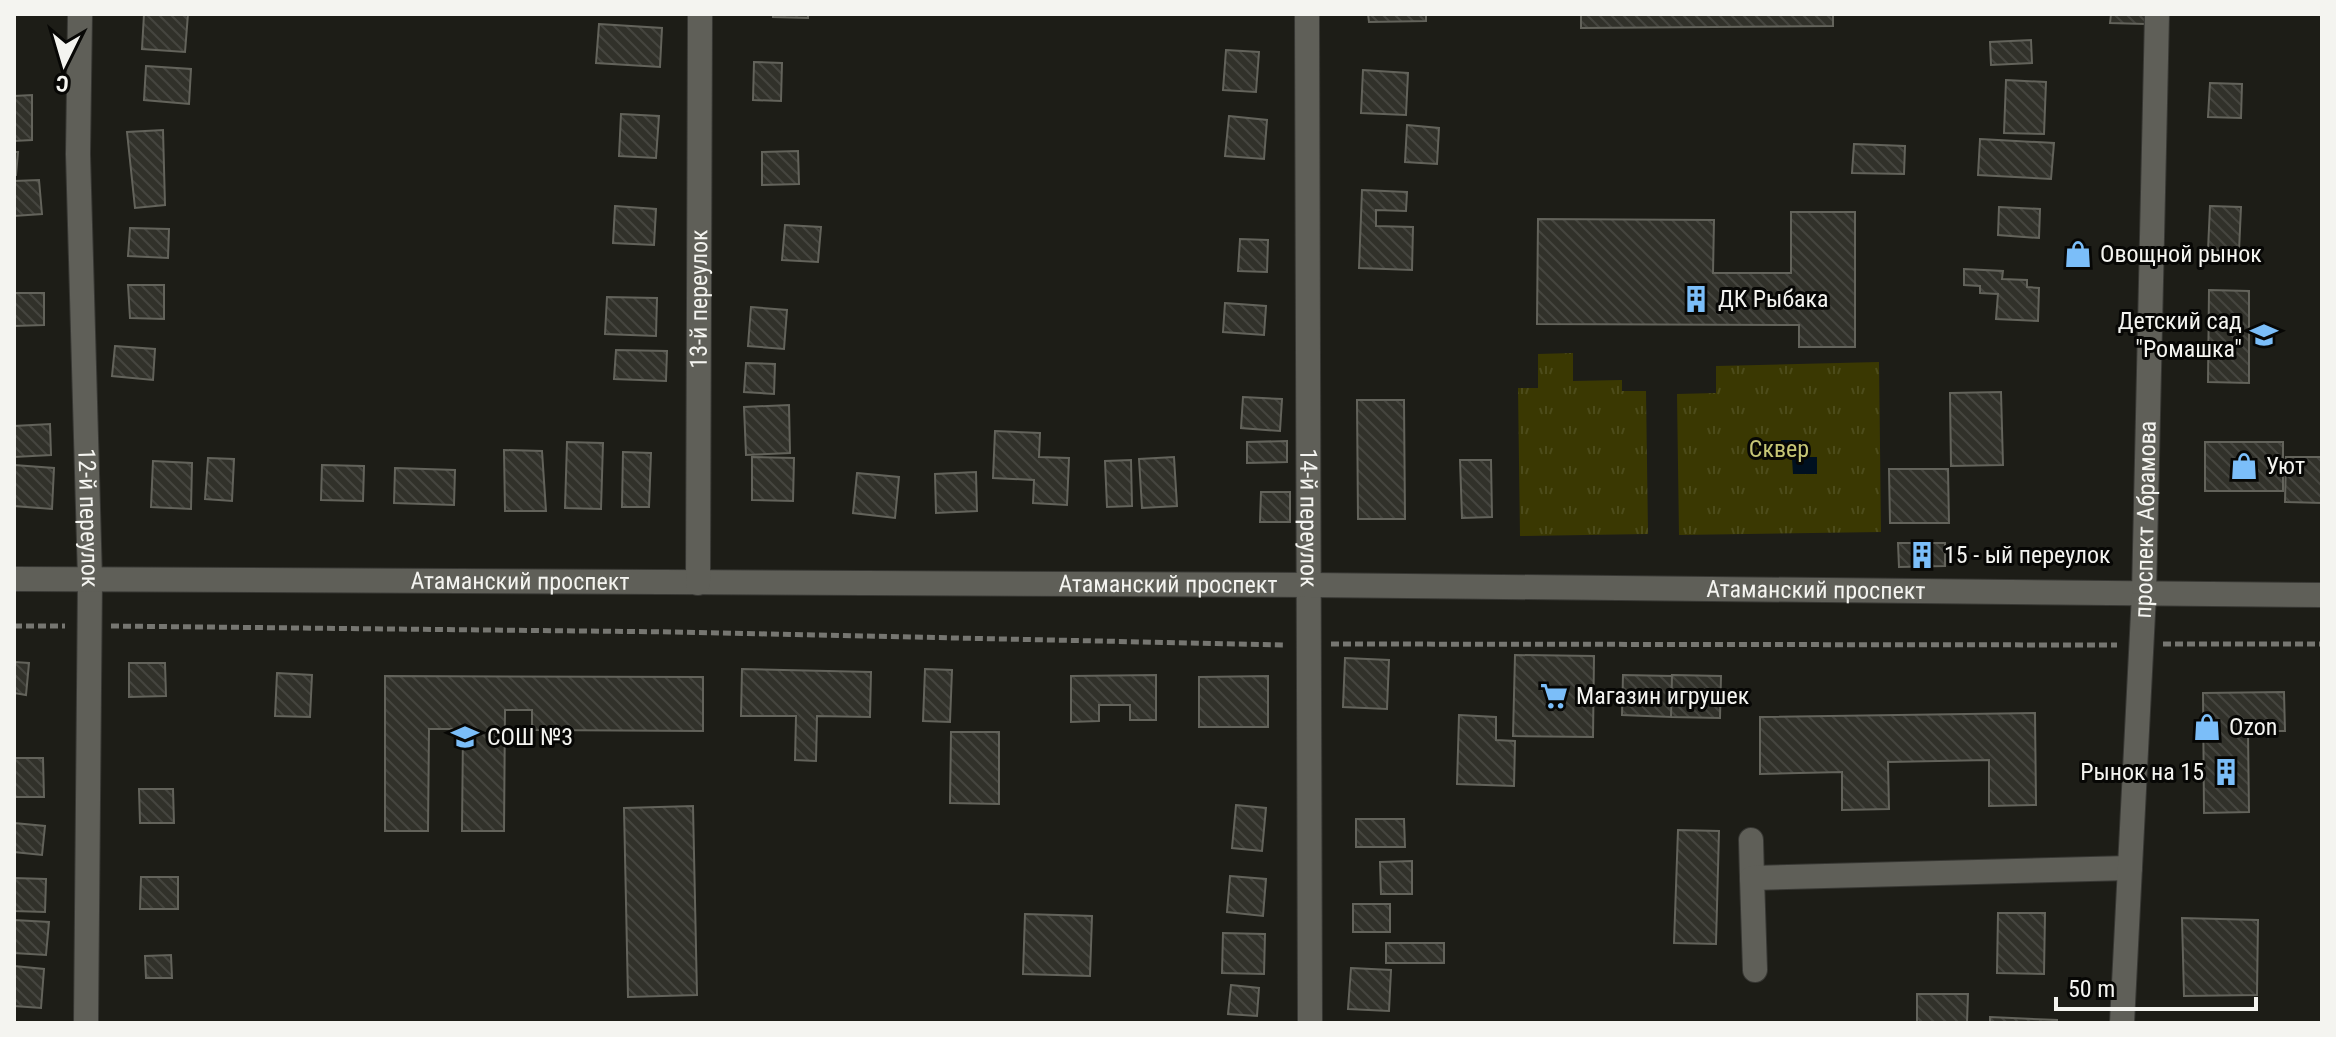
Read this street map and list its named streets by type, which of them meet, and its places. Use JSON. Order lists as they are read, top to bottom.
{
  "streets": {
    "street": [
      "13-й переулок",
      "12-й переулок",
      "14-й переулок",
      "проспект Абрамова",
      "Атаманский проспект"
    ]
  },
  "crossings": [
    ["13-й переулок", "Атаманский проспект"],
    ["12-й переулок", "Атаманский проспект"],
    ["14-й переулок", "Атаманский проспект"],
    ["проспект Абрамова", "Атаманский проспект"]
  ],
  "parks": ["Сквер"],
  "places": {
    "shop": ["Овощной рынок", "Уют", "Ozon"],
    "building": ["ДК Рыбака", "15 - ый переулок", "Рынок на 15"],
    "school or university": ["Детский сад \"Ромашка\"", "СОШ №3"],
    "supermarket": ["Магазин игрушек"]
  },
  "scale_bar": "50 m",
  "north": "bottom"
}
